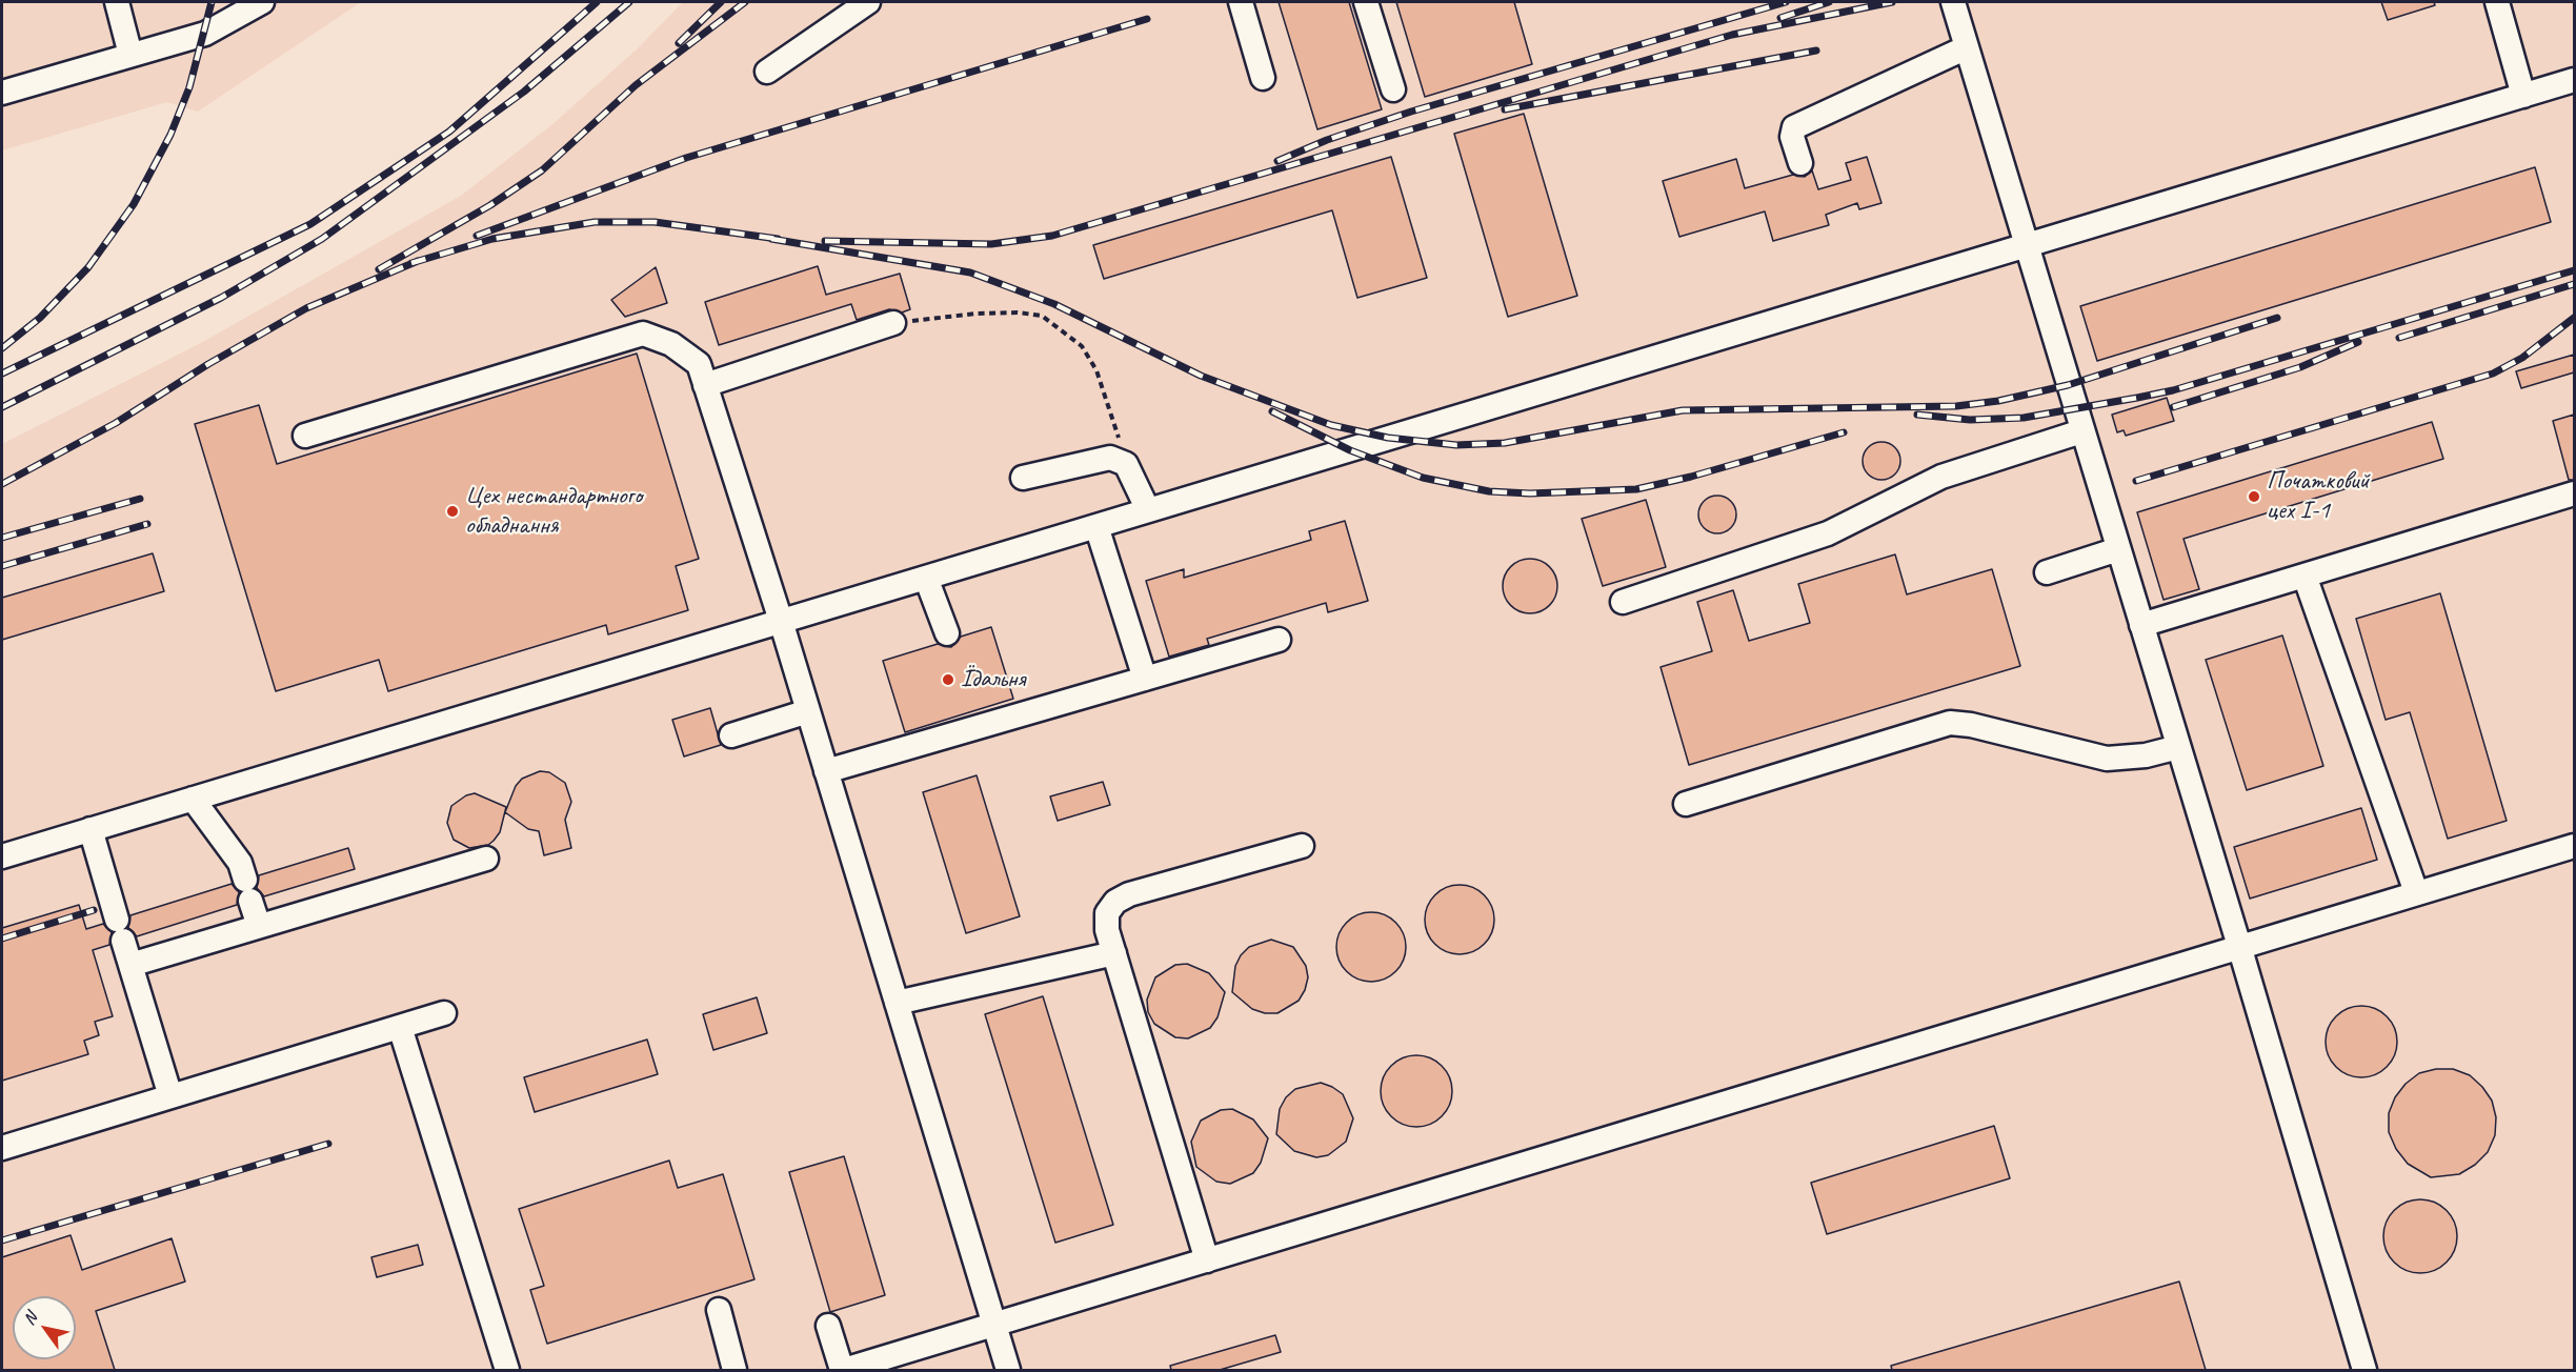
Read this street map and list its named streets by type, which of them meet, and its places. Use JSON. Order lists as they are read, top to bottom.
{
  "places": ["Початковий цех І-1", "Цех нестандартного обладнання", "Їдальня"],
  "north": "top left"
}
